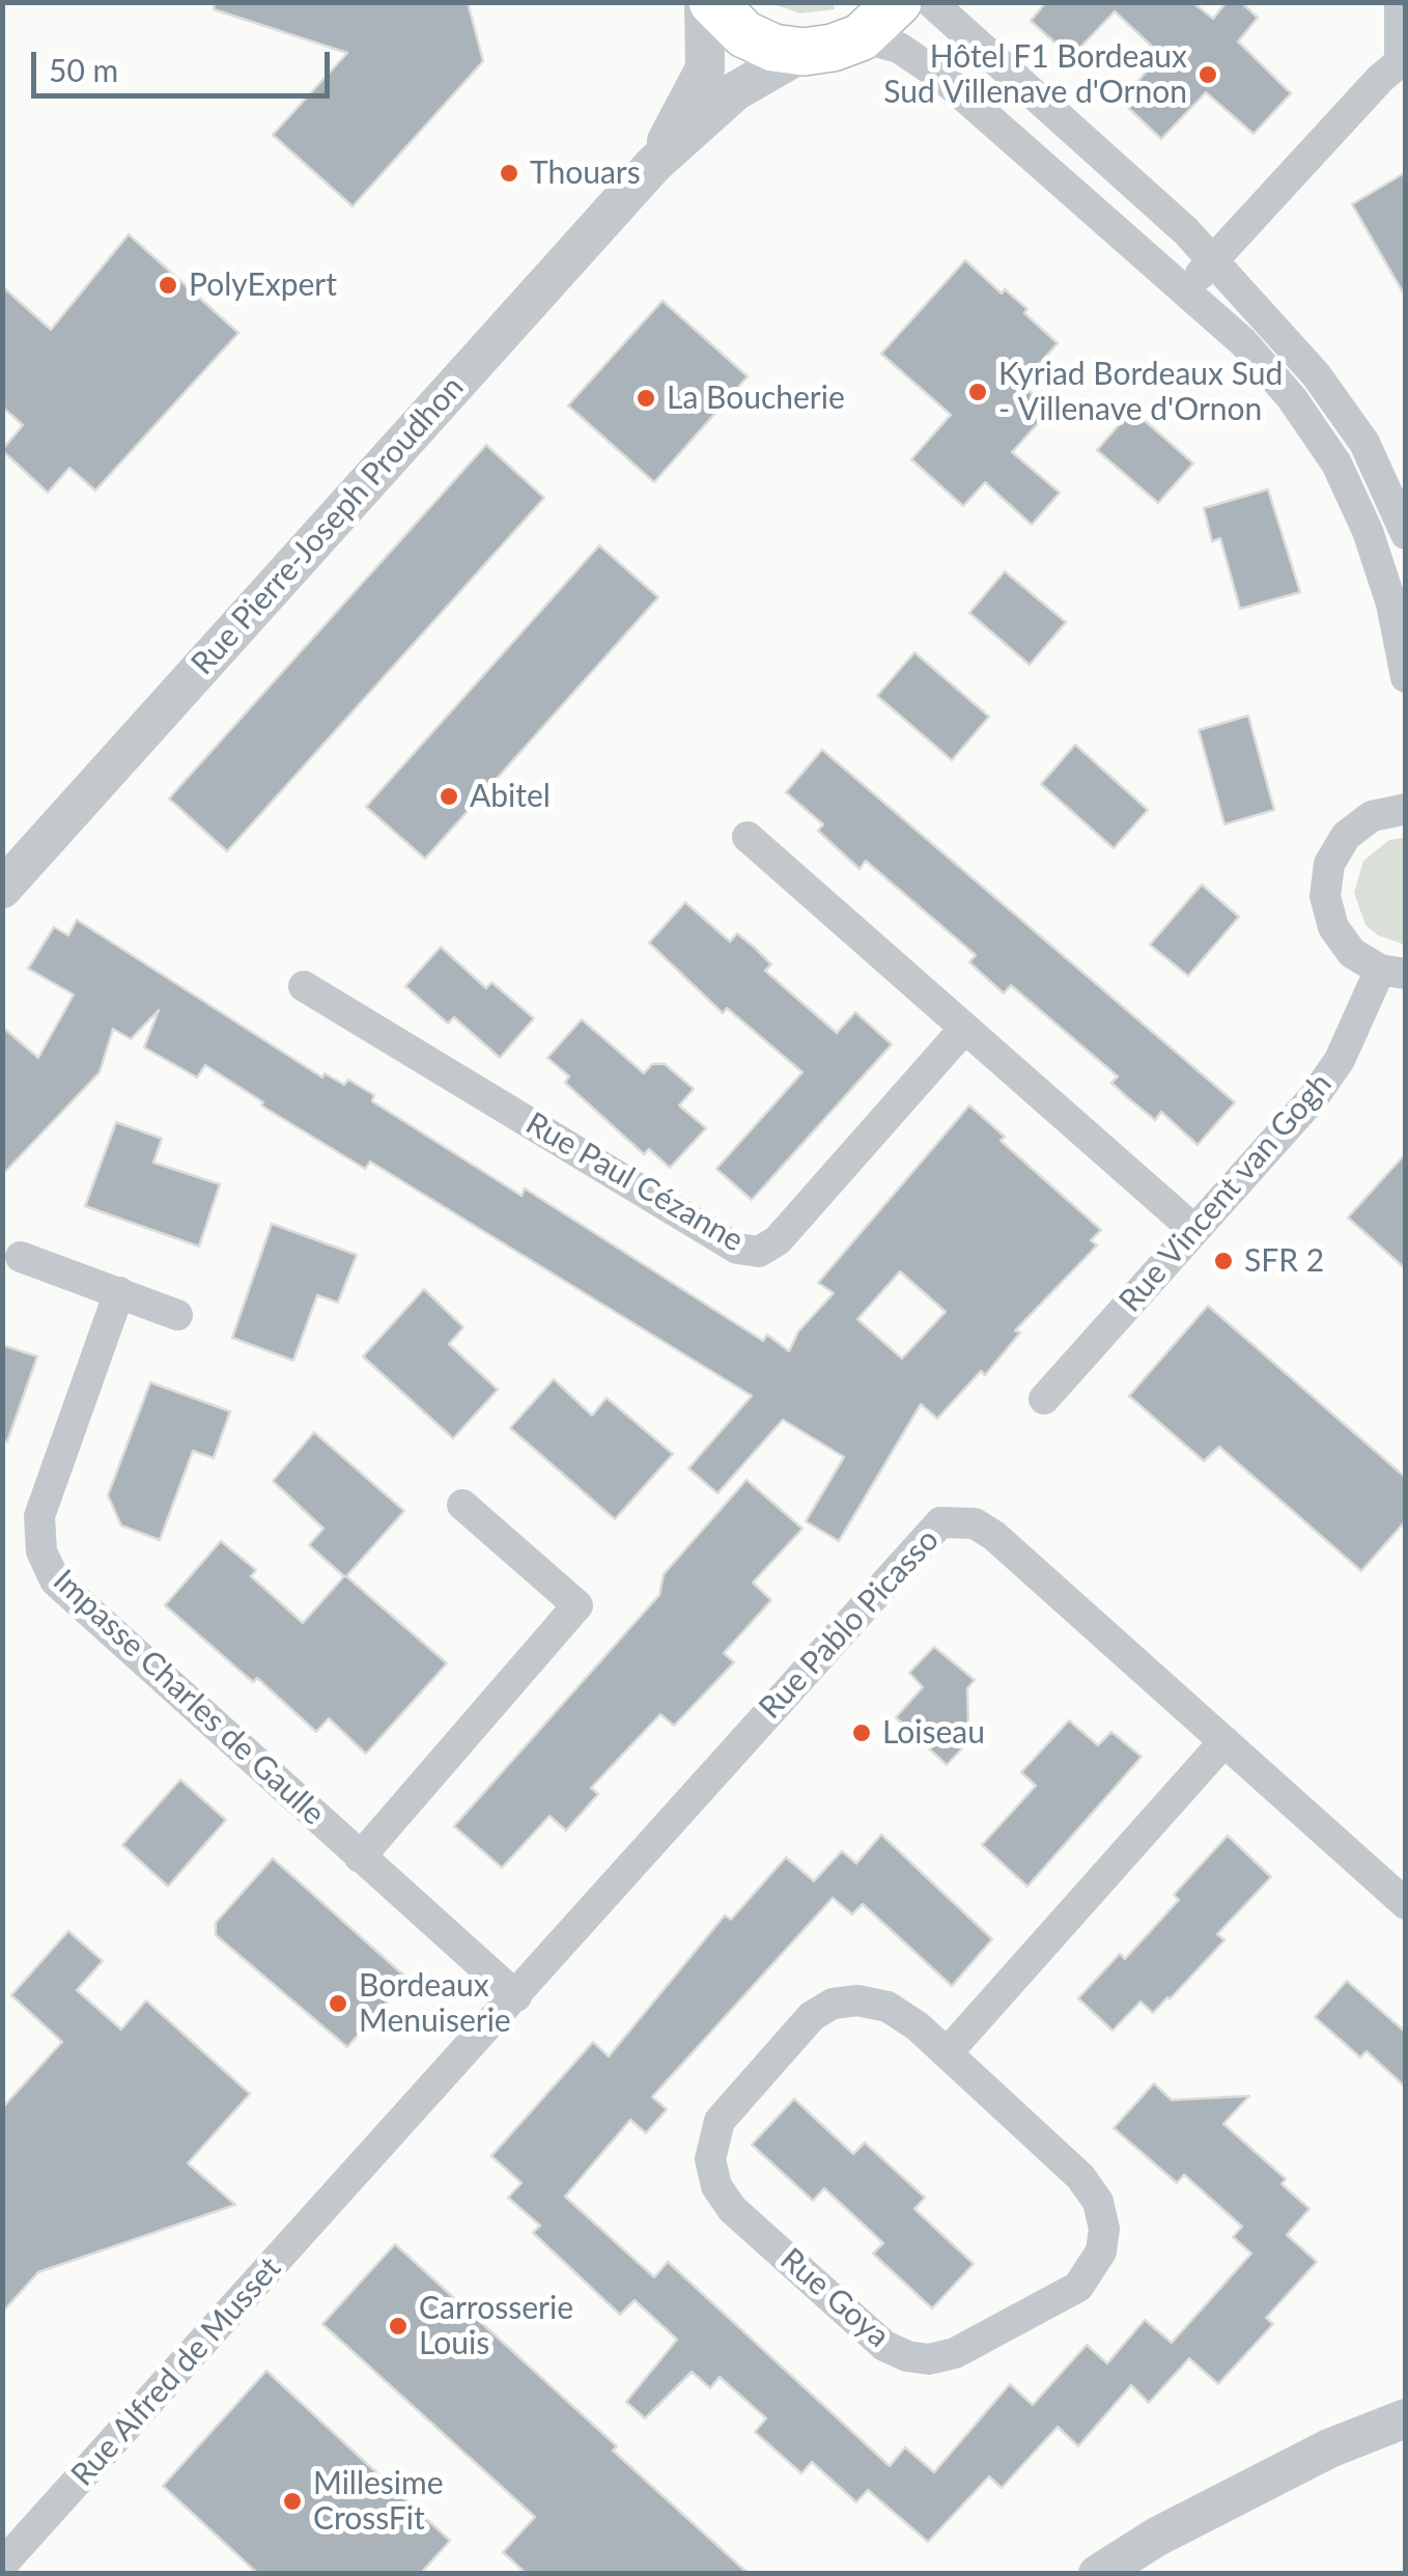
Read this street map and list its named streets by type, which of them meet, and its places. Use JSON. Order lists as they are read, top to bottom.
{
  "streets": {
    "street": [
      "Rue Pierre-Joseph Proudhon",
      "Rue Paul Cézanne",
      "Rue Vincent van Gogh",
      "Rue Pablo Picasso",
      "Impasse Charles de Gaulle",
      "Rue Goya",
      "Rue Alfred de Musset"
    ]
  },
  "crossings": [
    ["Rue Pablo Picasso", "Impasse Charles de Gaulle"],
    ["Rue Pablo Picasso", "Rue Alfred de Musset"]
  ],
  "places": [
    "Hôtel F1 Bordeaux Sud Villenave d'Ornon",
    "Thouars",
    "PolyExpert",
    "Kyriad Bordeaux Sud - Villenave d'Ornon",
    "La Boucherie",
    "Abitel",
    "SFR 2",
    "Loiseau",
    "Bordeaux Menuiserie",
    "Carrosserie Louis",
    "Millesime CrossFit"
  ],
  "scale_bar": "50 m"
}
